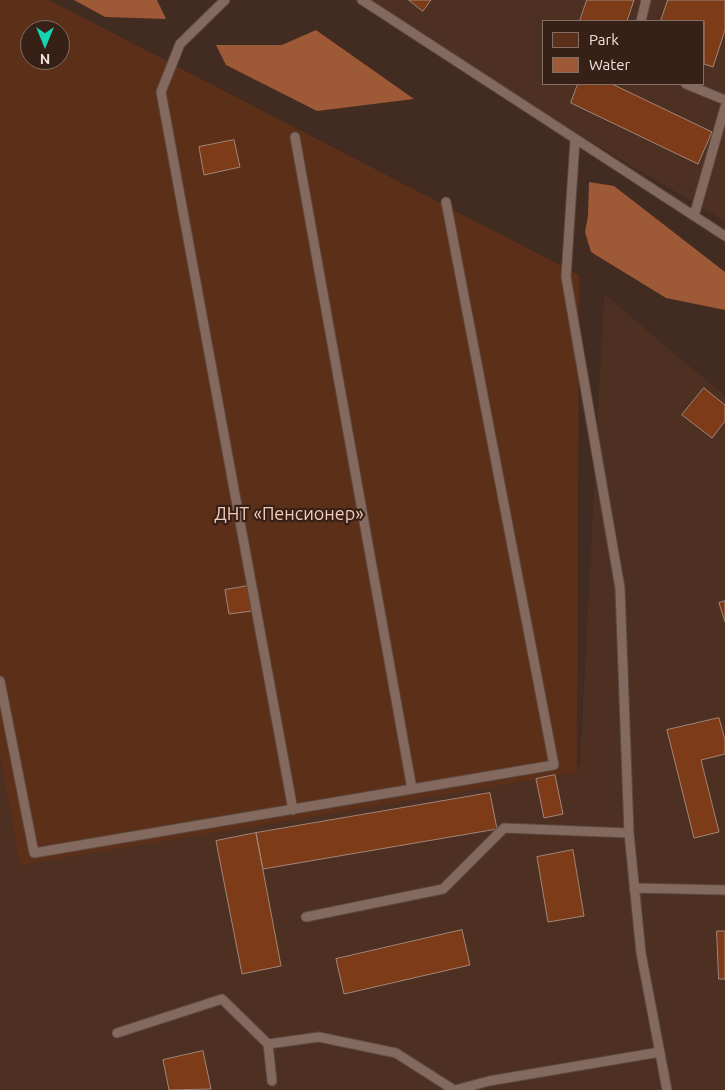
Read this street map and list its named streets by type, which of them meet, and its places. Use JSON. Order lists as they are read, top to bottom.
{
  "parks": ["ДНТ «Пенсионер»"],
  "legend": ["Park", "Water"],
  "north": "bottom"
}
